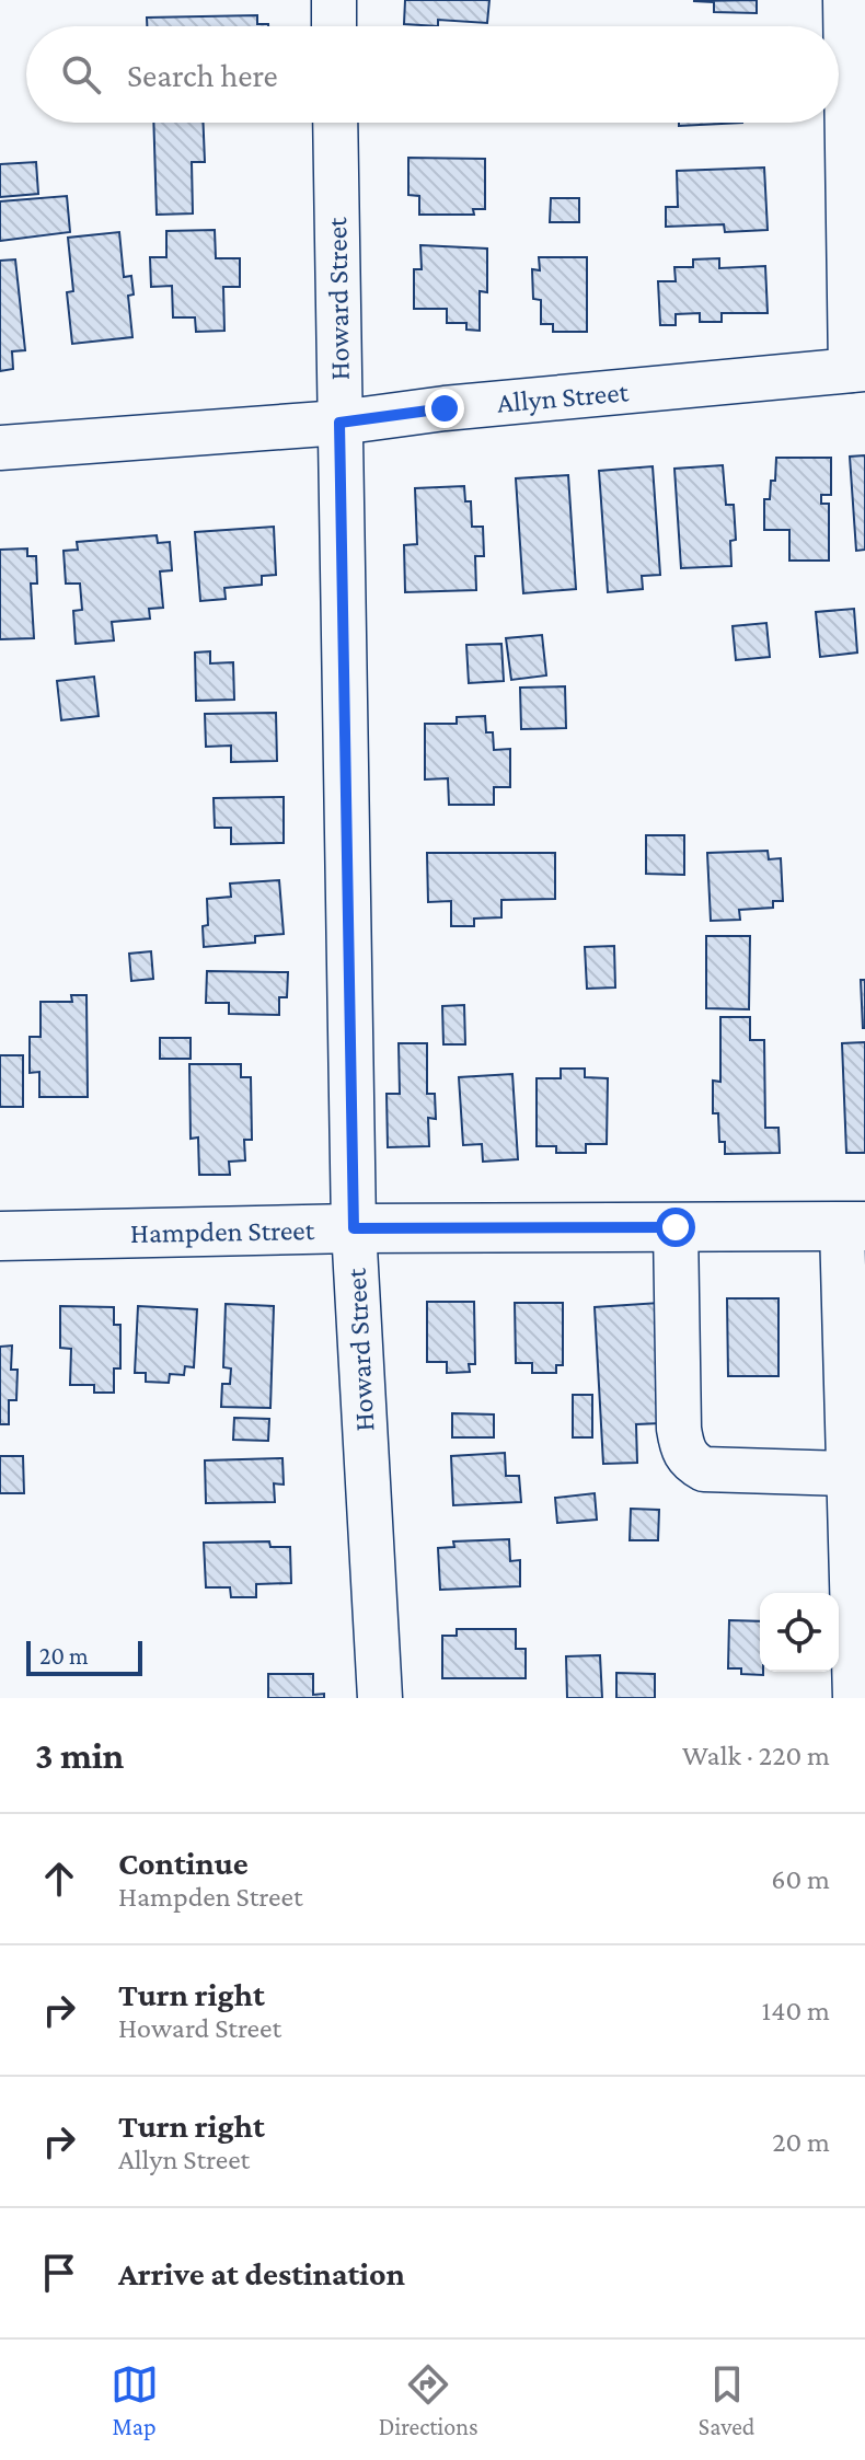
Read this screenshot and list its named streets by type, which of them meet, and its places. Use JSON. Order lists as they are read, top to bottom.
{
  "streets": {
    "main road": ["Hampden Street"],
    "street": ["Howard Street", "Allyn Street"]
  },
  "crossings": [
    ["Howard Street", "Allyn Street"],
    ["Howard Street", "Hampden Street"]
  ],
  "scale_bar": "20 m",
  "page": {
    "search": "Search here",
    "scale": "20 m",
    "heading": ["3 min", "Walk · 220 m"],
    "list": [
      ["Continue", "Hampden Street", "60 m"],
      ["Turn right", "Howard Street", "140 m"],
      ["Turn right", "Allyn Street", "20 m"],
      "Arrive at destination"
    ],
    "nav": ["Map", "Directions", "Saved"]
  }
}
